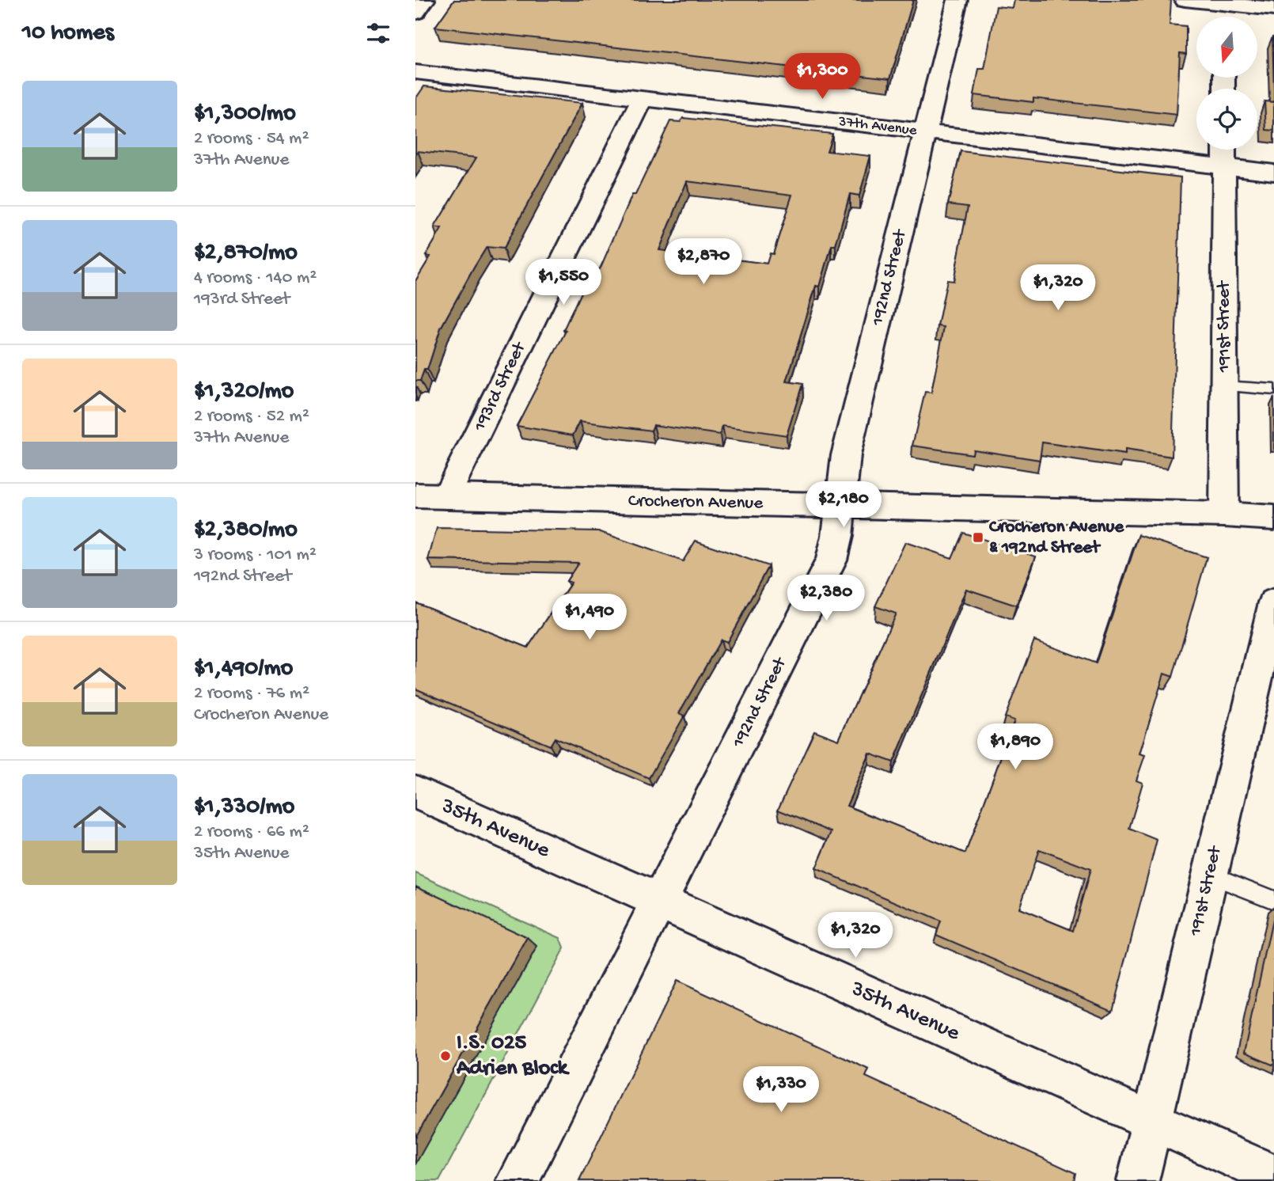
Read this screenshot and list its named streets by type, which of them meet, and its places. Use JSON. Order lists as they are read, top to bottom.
{
  "streets": {
    "street": [
      "37th Avenue",
      "192nd Street",
      "191st Street",
      "193rd Street",
      "Crocheron Avenue",
      "35th Avenue"
    ]
  },
  "crossings": [
    ["37th Avenue", "192nd Street"],
    ["37th Avenue", "191st Street"],
    ["37th Avenue", "193rd Street"],
    ["192nd Street", "Crocheron Avenue"],
    ["192nd Street", "35th Avenue"],
    ["191st Street", "Crocheron Avenue"],
    ["191st Street", "35th Avenue"],
    ["193rd Street", "Crocheron Avenue"]
  ],
  "places": {
    "transit": ["Crocheron Avenue & 192nd Street"],
    "other": ["I.S. 025 Adrien Block"]
  },
  "north": "bottom",
  "page": {
    "heading": "10 homes",
    "price": [
      "$1,300",
      "$2,870",
      "$1,550",
      "$1,320",
      "$2,180",
      "$2,380",
      "$1,490",
      "$1,890",
      "$1,320",
      "$1,330"
    ],
    "list": [
      {
        "name": "$1,300/mo",
        "note": "2 rooms · 54 m² · 37th Avenue"
      },
      {
        "name": "$2,870/mo",
        "note": "4 rooms · 140 m² · 193rd Street"
      },
      {
        "name": "$1,320/mo",
        "note": "2 rooms · 52 m² · 37th Avenue"
      },
      {
        "name": "$2,380/mo",
        "note": "3 rooms · 101 m² · 192nd Street"
      },
      {
        "name": "$1,490/mo",
        "note": "2 rooms · 76 m² · Crocheron Avenue"
      },
      {
        "name": "$1,330/mo",
        "note": "2 rooms · 66 m² · 35th Avenue"
      }
    ]
  }
}
